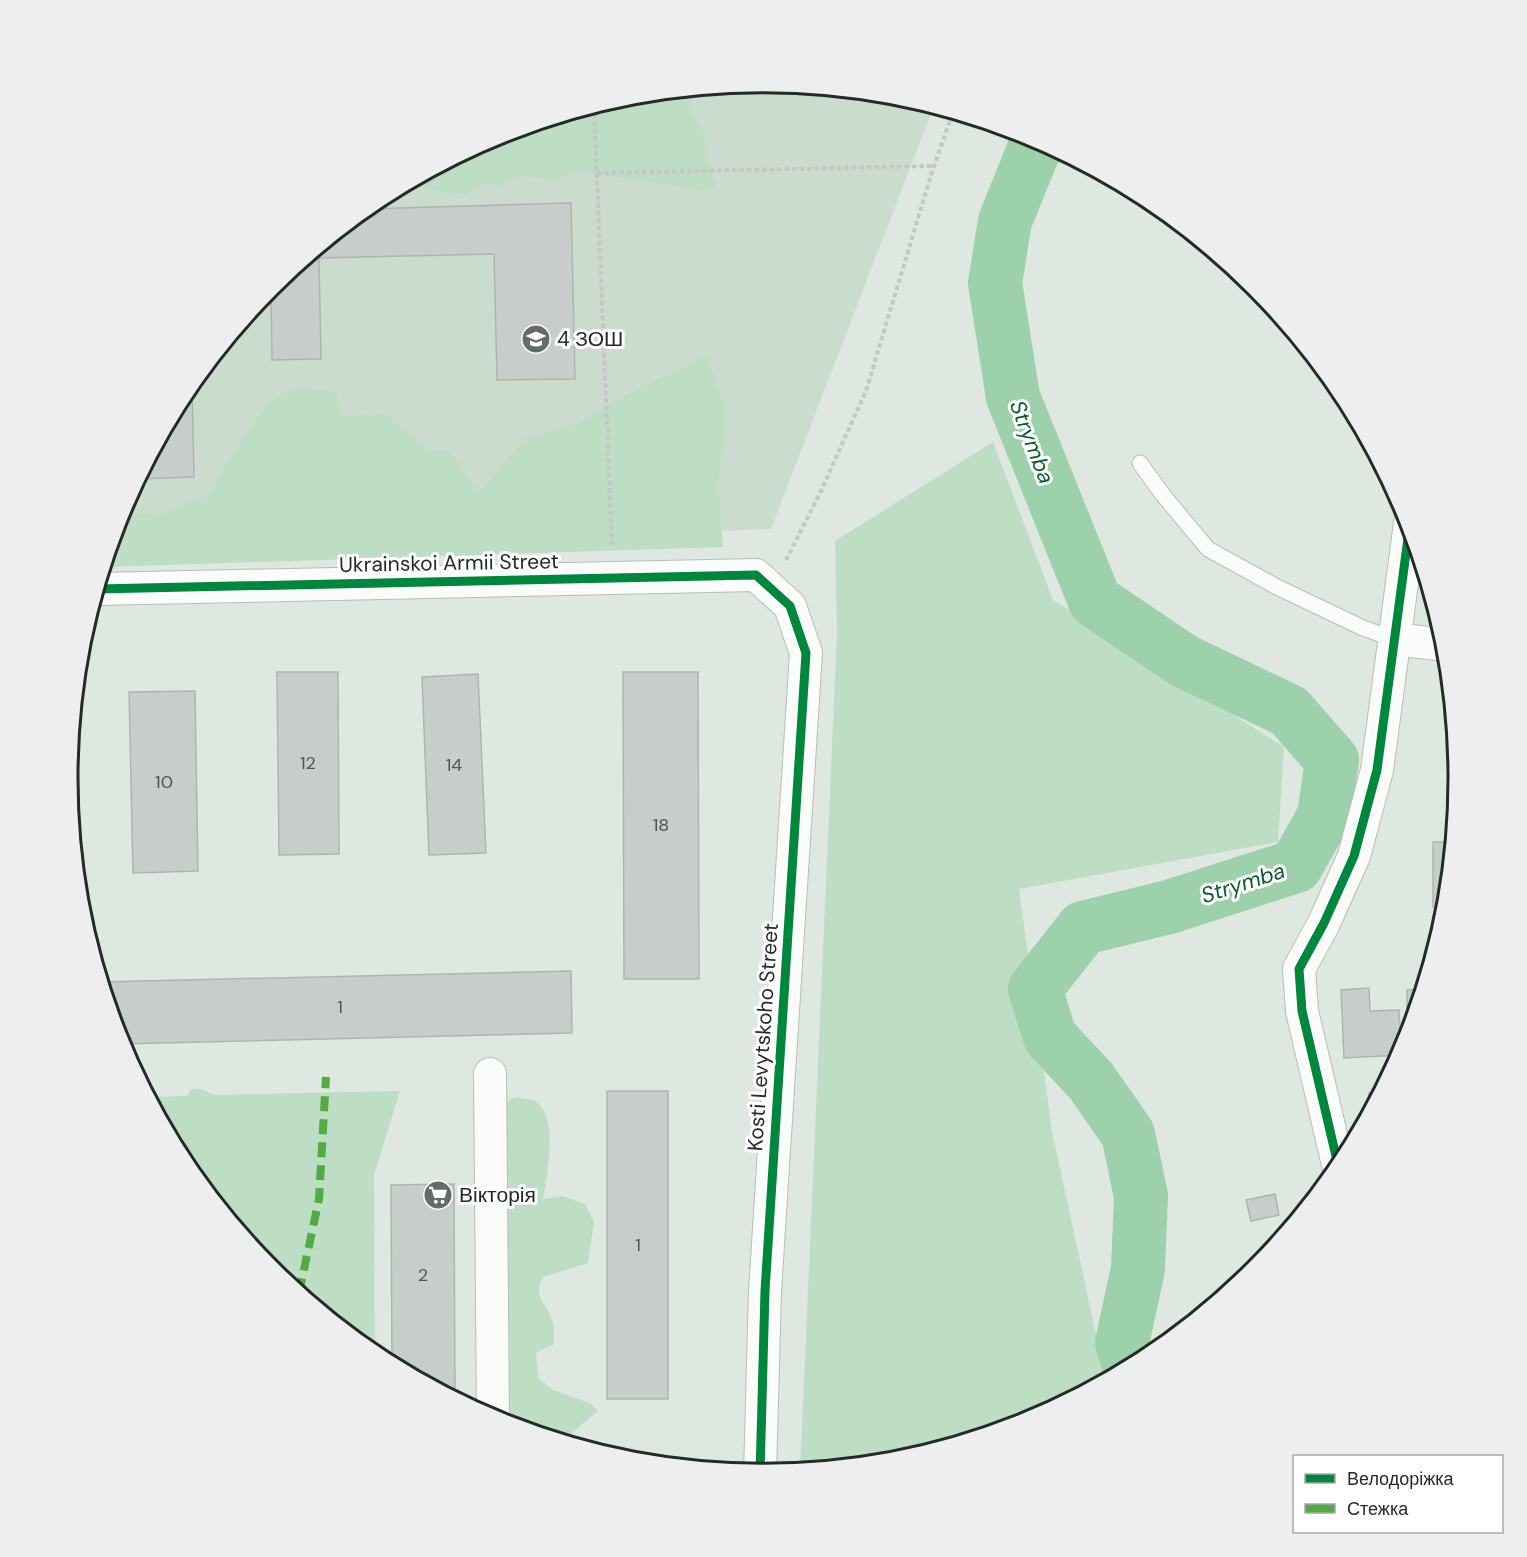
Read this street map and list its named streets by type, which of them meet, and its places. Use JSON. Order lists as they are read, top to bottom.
{
  "streets": {
    "street": ["Ukrainskoi Armii Street", "Kosti Levytskoho Street"]
  },
  "crossings": [
    ["Ukrainskoi Armii Street", "Kosti Levytskoho Street"]
  ],
  "water": ["Strymba"],
  "places": {
    "school or university": ["4 ЗОШ"],
    "supermarket": ["Вікторія"]
  },
  "house_numbers": [
    "12",
    "14",
    "10",
    "18",
    "1",
    "1",
    "2"
  ],
  "legend": ["Велодоріжка", "Стежка"]
}
